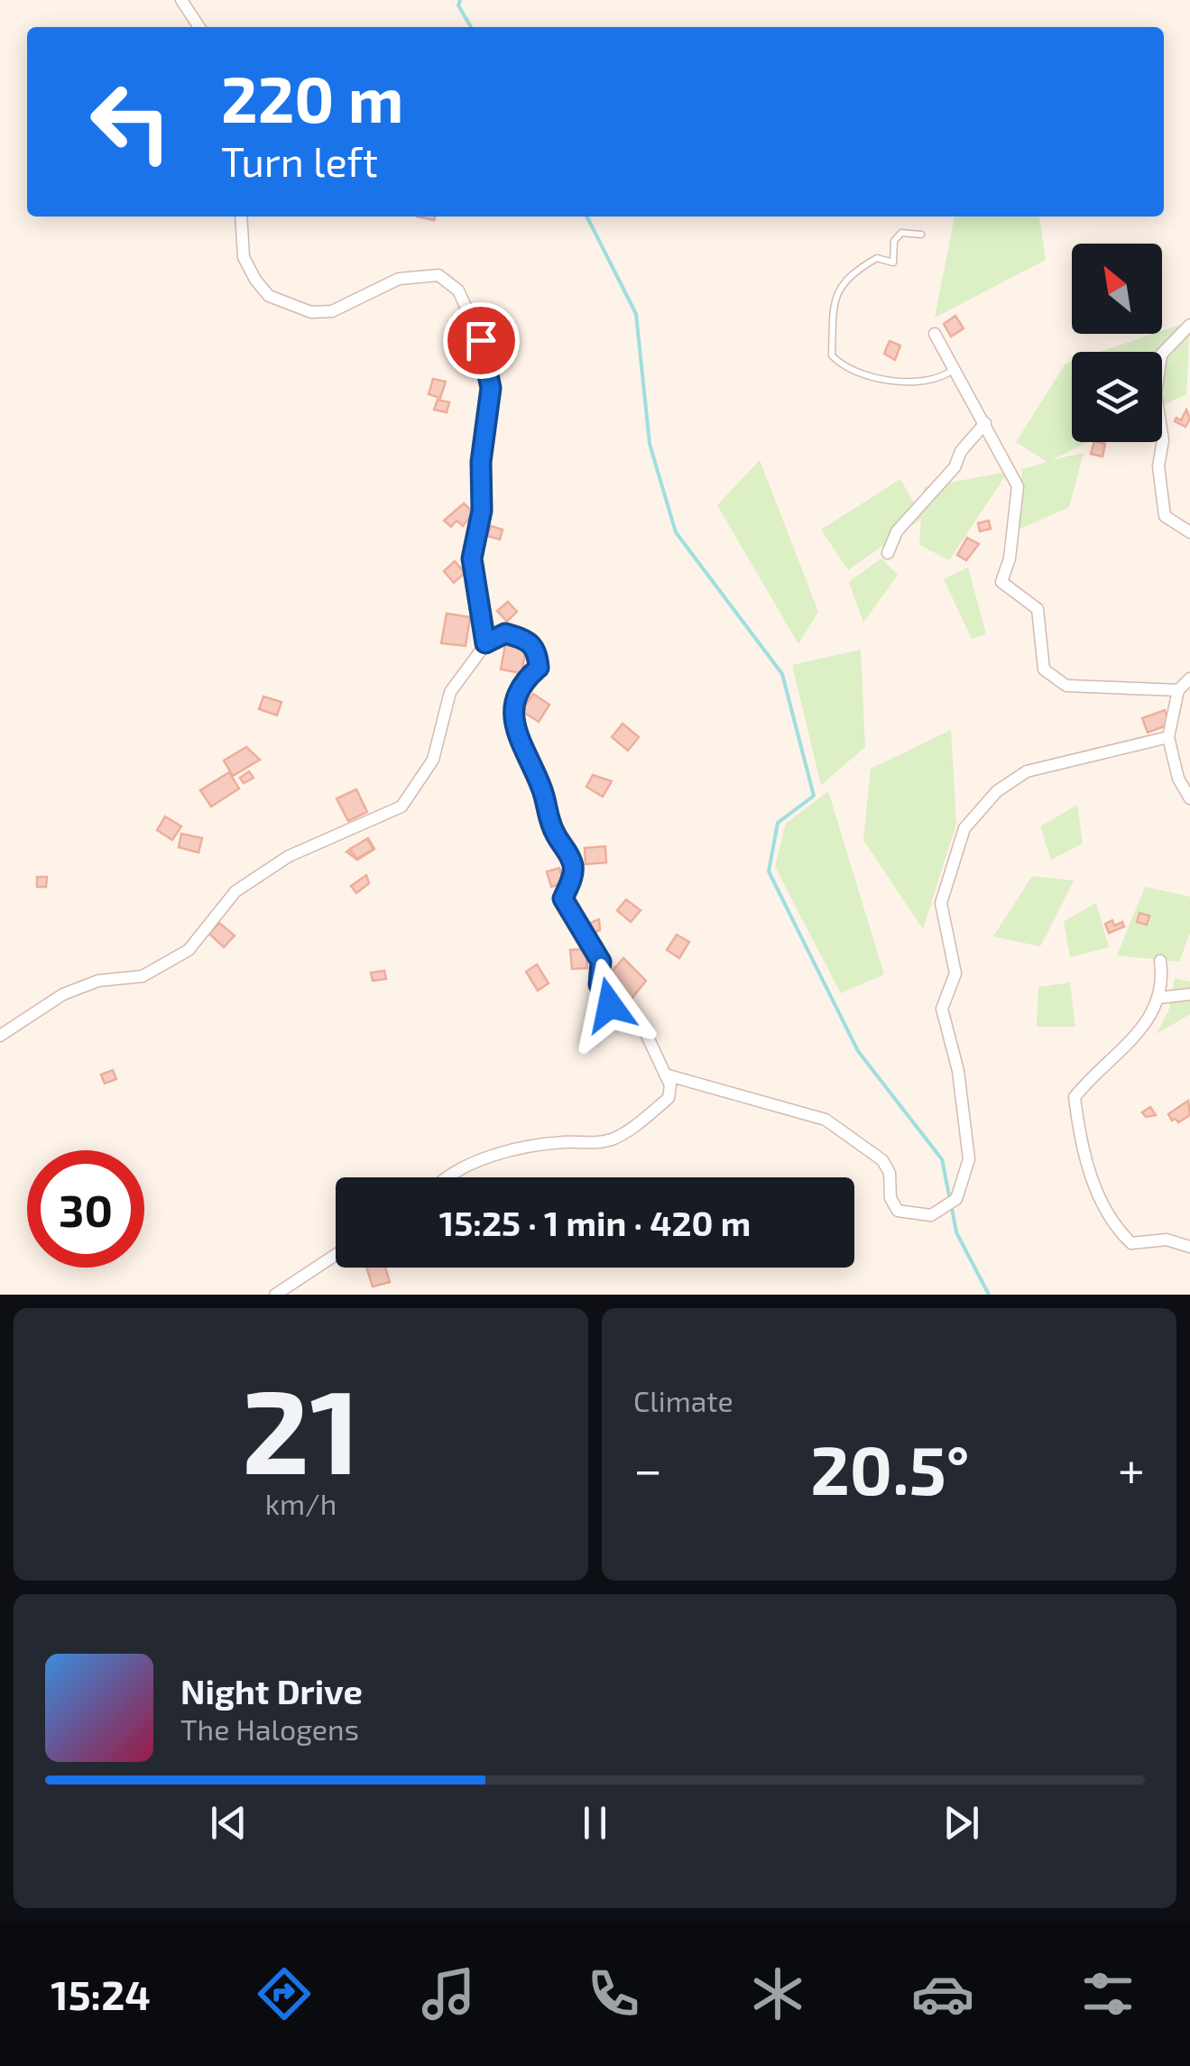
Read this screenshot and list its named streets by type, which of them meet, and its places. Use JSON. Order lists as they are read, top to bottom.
{
  "north": "top left",
  "page": {
    "turn": ["220 m", "Turn left"],
    "limit": "30",
    "trip": "15:25 · 1 min · 420 m",
    "tile": [
      ["21", "km/h"],
      "Climate"
    ],
    "heat": ["−", "20.5°", "+"],
    "song": ["Night Drive", "The Halogens"],
    "tabs": "15:24"
  }
}
